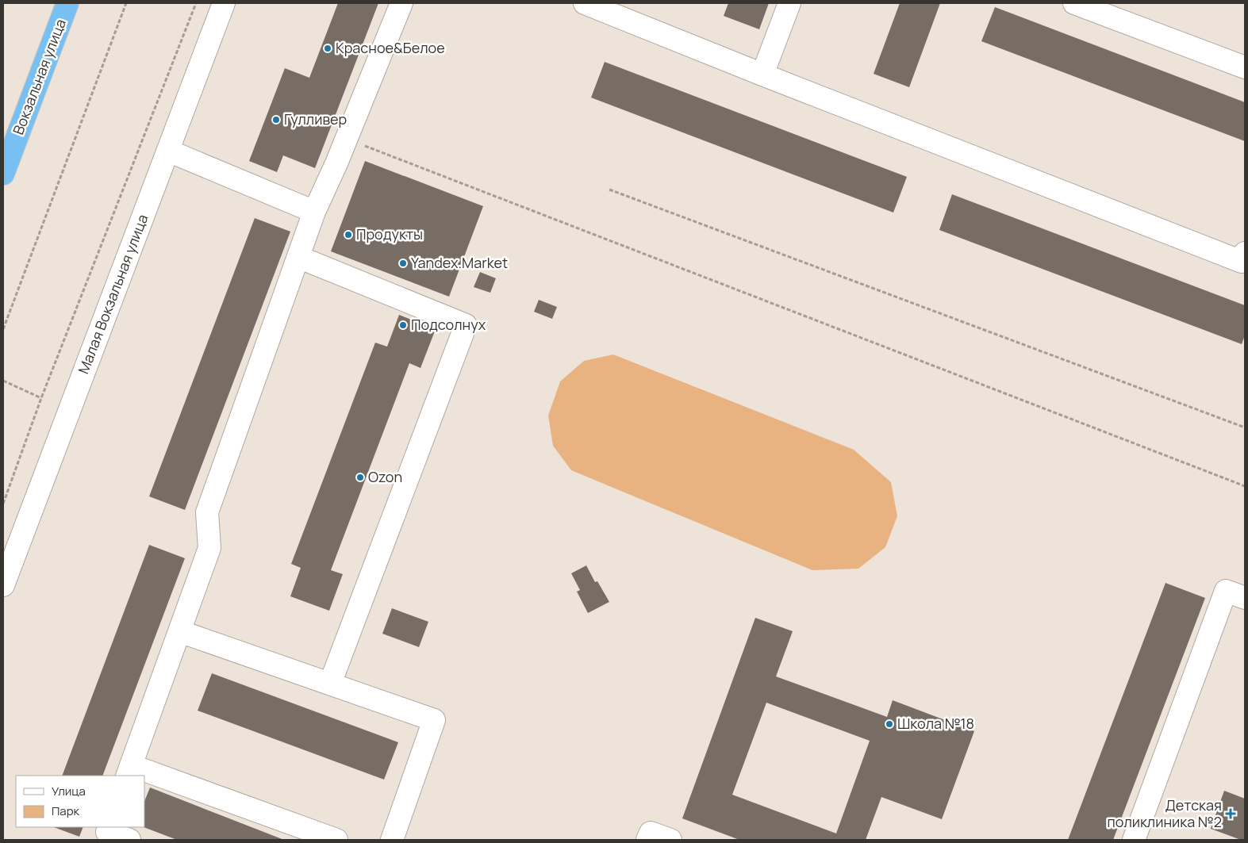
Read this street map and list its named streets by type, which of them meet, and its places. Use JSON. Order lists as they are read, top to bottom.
{
  "streets": {
    "highway": ["Вокзальная улица"],
    "street": ["Малая Вокзальная улица"]
  },
  "places": {
    "other": [
      "Красное&Белое",
      "Гулливер",
      "Продукты",
      "Yandex.Market",
      "Подсолнух",
      "Ozon",
      "Школа №18"
    ],
    "health": ["Детская поликлиника №2"]
  },
  "legend": ["Улица", "Парк"]
}
